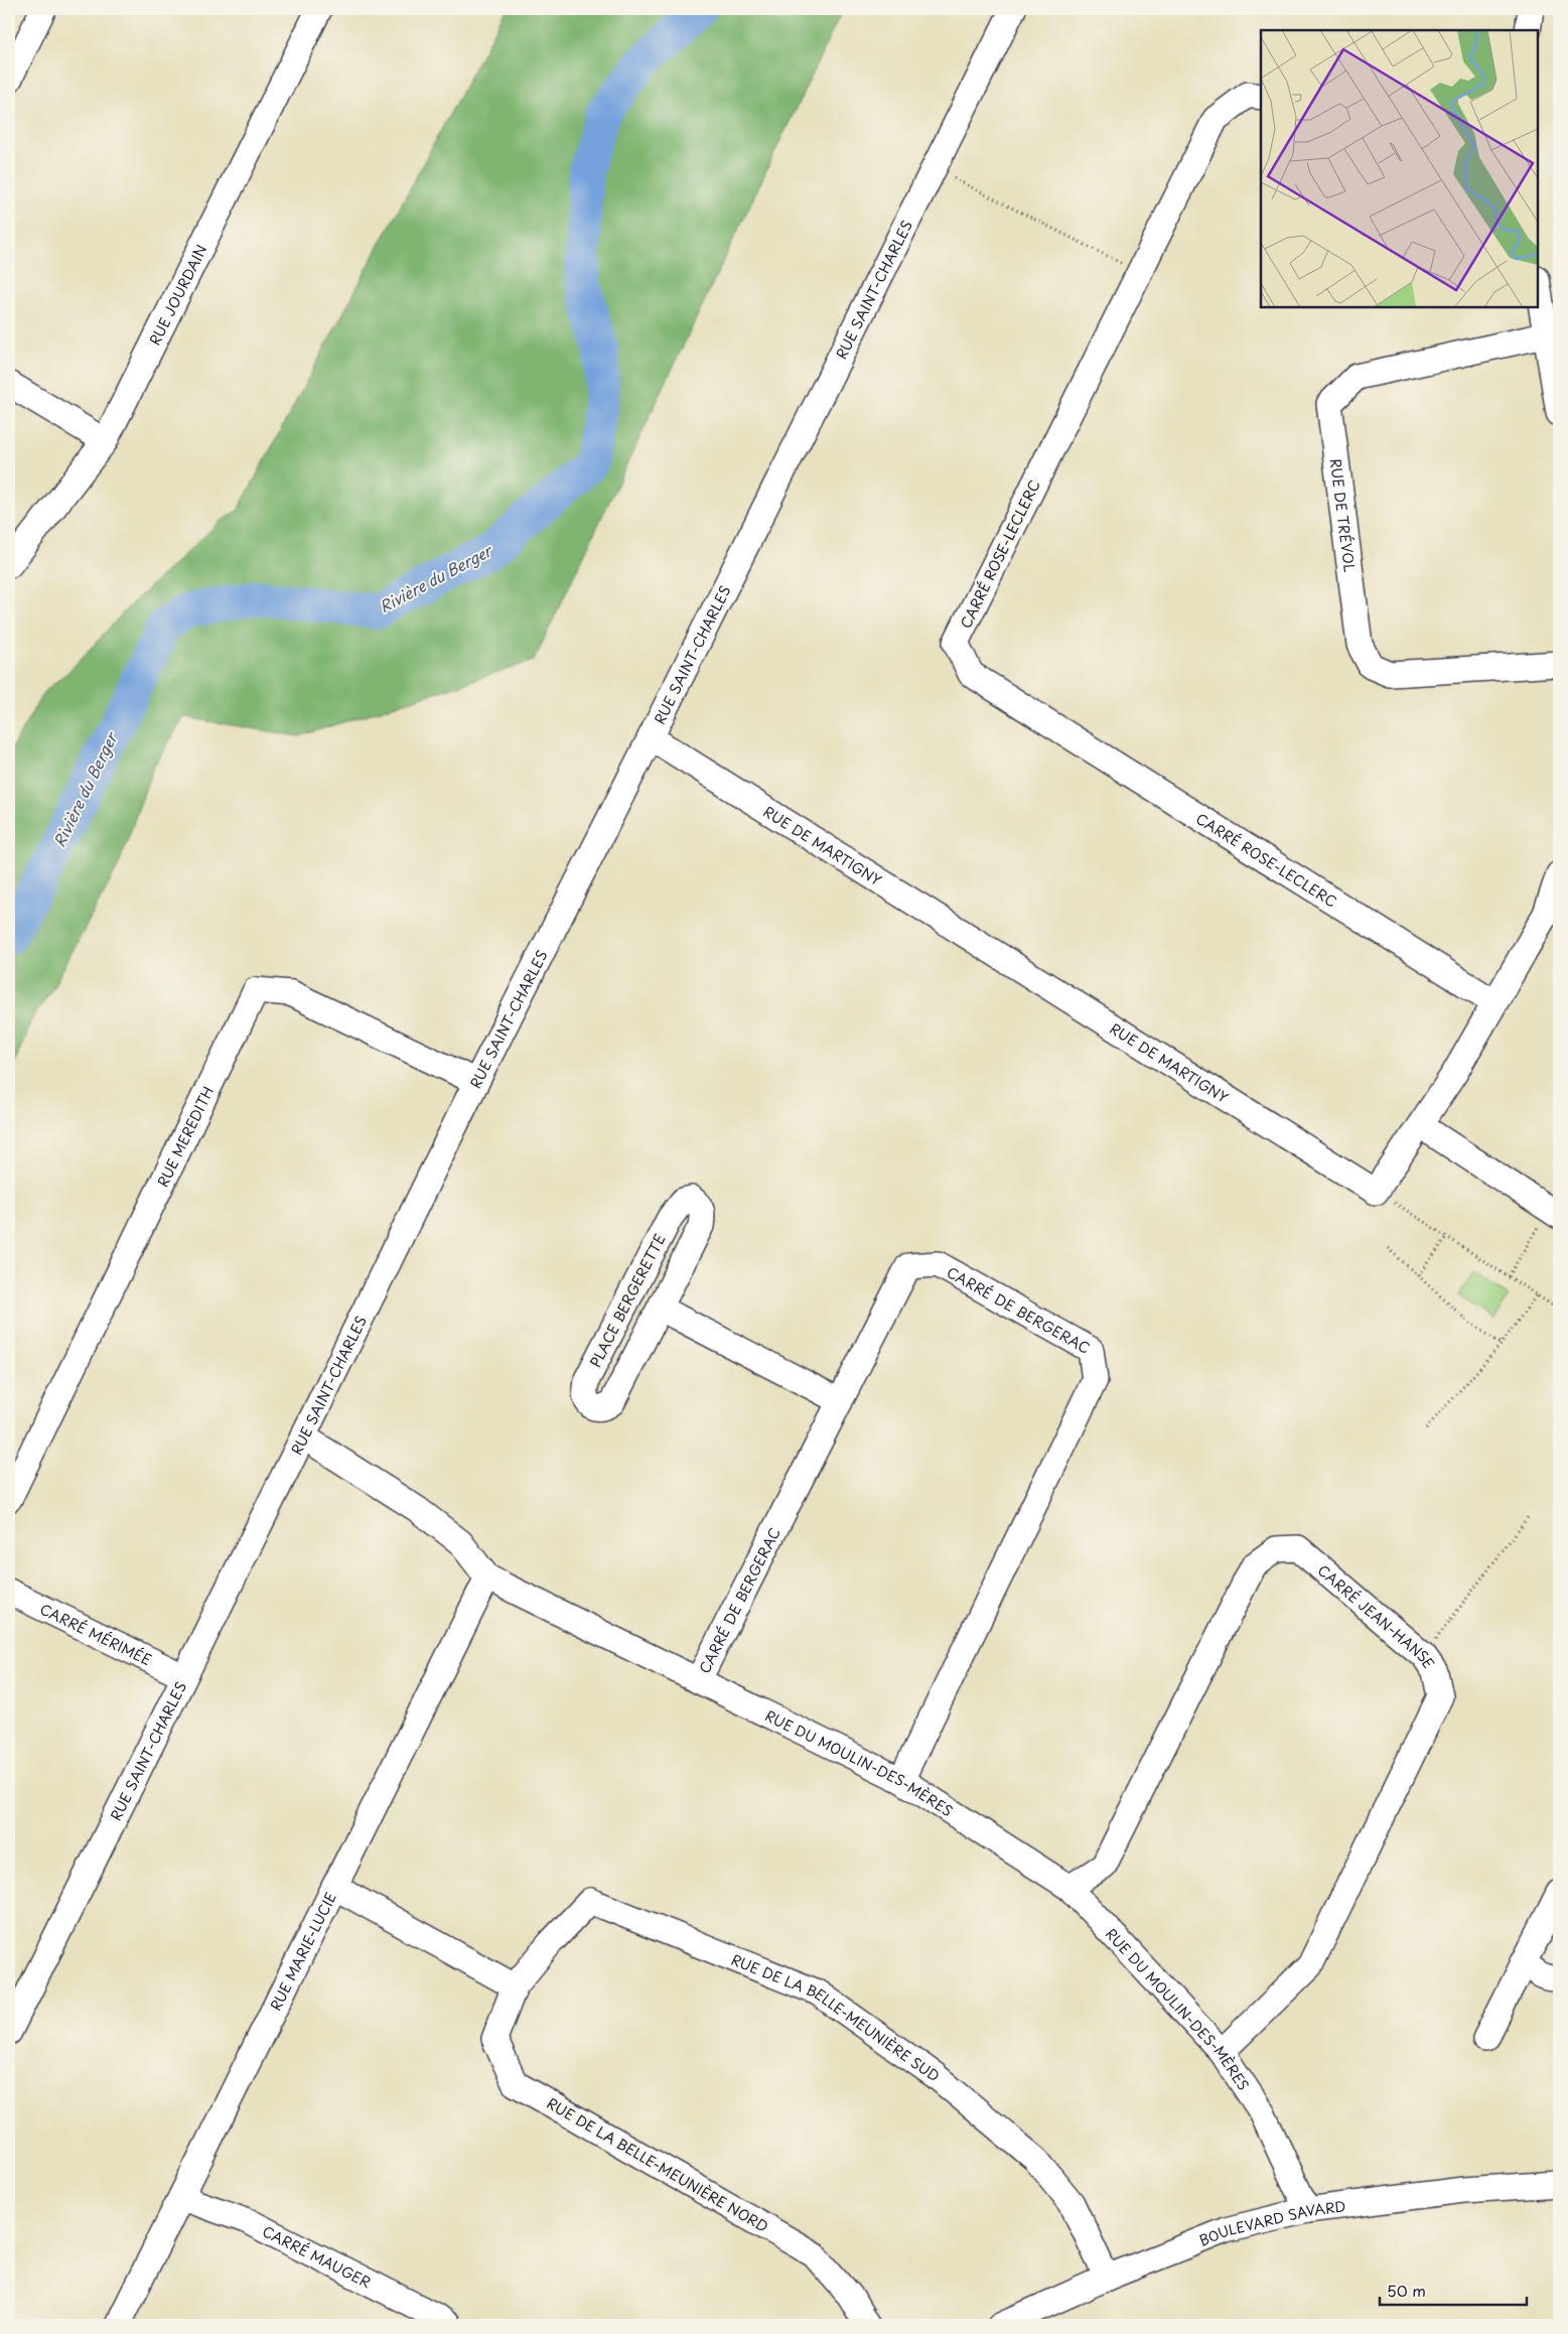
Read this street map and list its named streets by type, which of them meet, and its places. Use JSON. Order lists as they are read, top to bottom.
{
  "streets": {
    "street": [
      "RUE SAINT-CHARLES",
      "RUE JOURDAIN",
      "RUE DE TRÉVOL",
      "CARRÉ ROSE-LECLERC",
      "RUE DE MARTIGNY",
      "RUE MEREDITH",
      "PLACE BERGERETTE",
      "CARRÉ DE BERGERAC",
      "CARRÉ JEAN-HANSE",
      "CARRÉ MÉRIMÉE",
      "RUE DU MOULIN-DES-MÈRES",
      "RUE MARIE-LUCIE",
      "RUE DE LA BELLE-MEUNIÈRE SUD",
      "RUE DE LA BELLE-MEUNIÈRE NORD",
      "BOULEVARD SAVARD",
      "CARRÉ MAUGER"
    ]
  },
  "crossings": [
    ["RUE SAINT-CHARLES", "RUE DE MARTIGNY"],
    ["RUE SAINT-CHARLES", "RUE MEREDITH"],
    ["RUE SAINT-CHARLES", "CARRÉ MÉRIMÉE"],
    ["RUE SAINT-CHARLES", "RUE DU MOULIN-DES-MÈRES"],
    ["CARRÉ ROSE-LECLERC", "RUE DE MARTIGNY"],
    ["CARRÉ DE BERGERAC", "RUE DU MOULIN-DES-MÈRES"],
    ["CARRÉ JEAN-HANSE", "RUE DU MOULIN-DES-MÈRES"],
    ["RUE DU MOULIN-DES-MÈRES", "RUE MARIE-LUCIE"],
    ["RUE DU MOULIN-DES-MÈRES", "BOULEVARD SAVARD"],
    ["RUE MARIE-LUCIE", "CARRÉ MAUGER"],
    ["RUE DE LA BELLE-MEUNIÈRE SUD", "RUE DE LA BELLE-MEUNIÈRE NORD"],
    ["RUE DE LA BELLE-MEUNIÈRE SUD", "BOULEVARD SAVARD"]
  ],
  "water": ["Rivière du Berger"],
  "scale_bar": "50 m"
}
